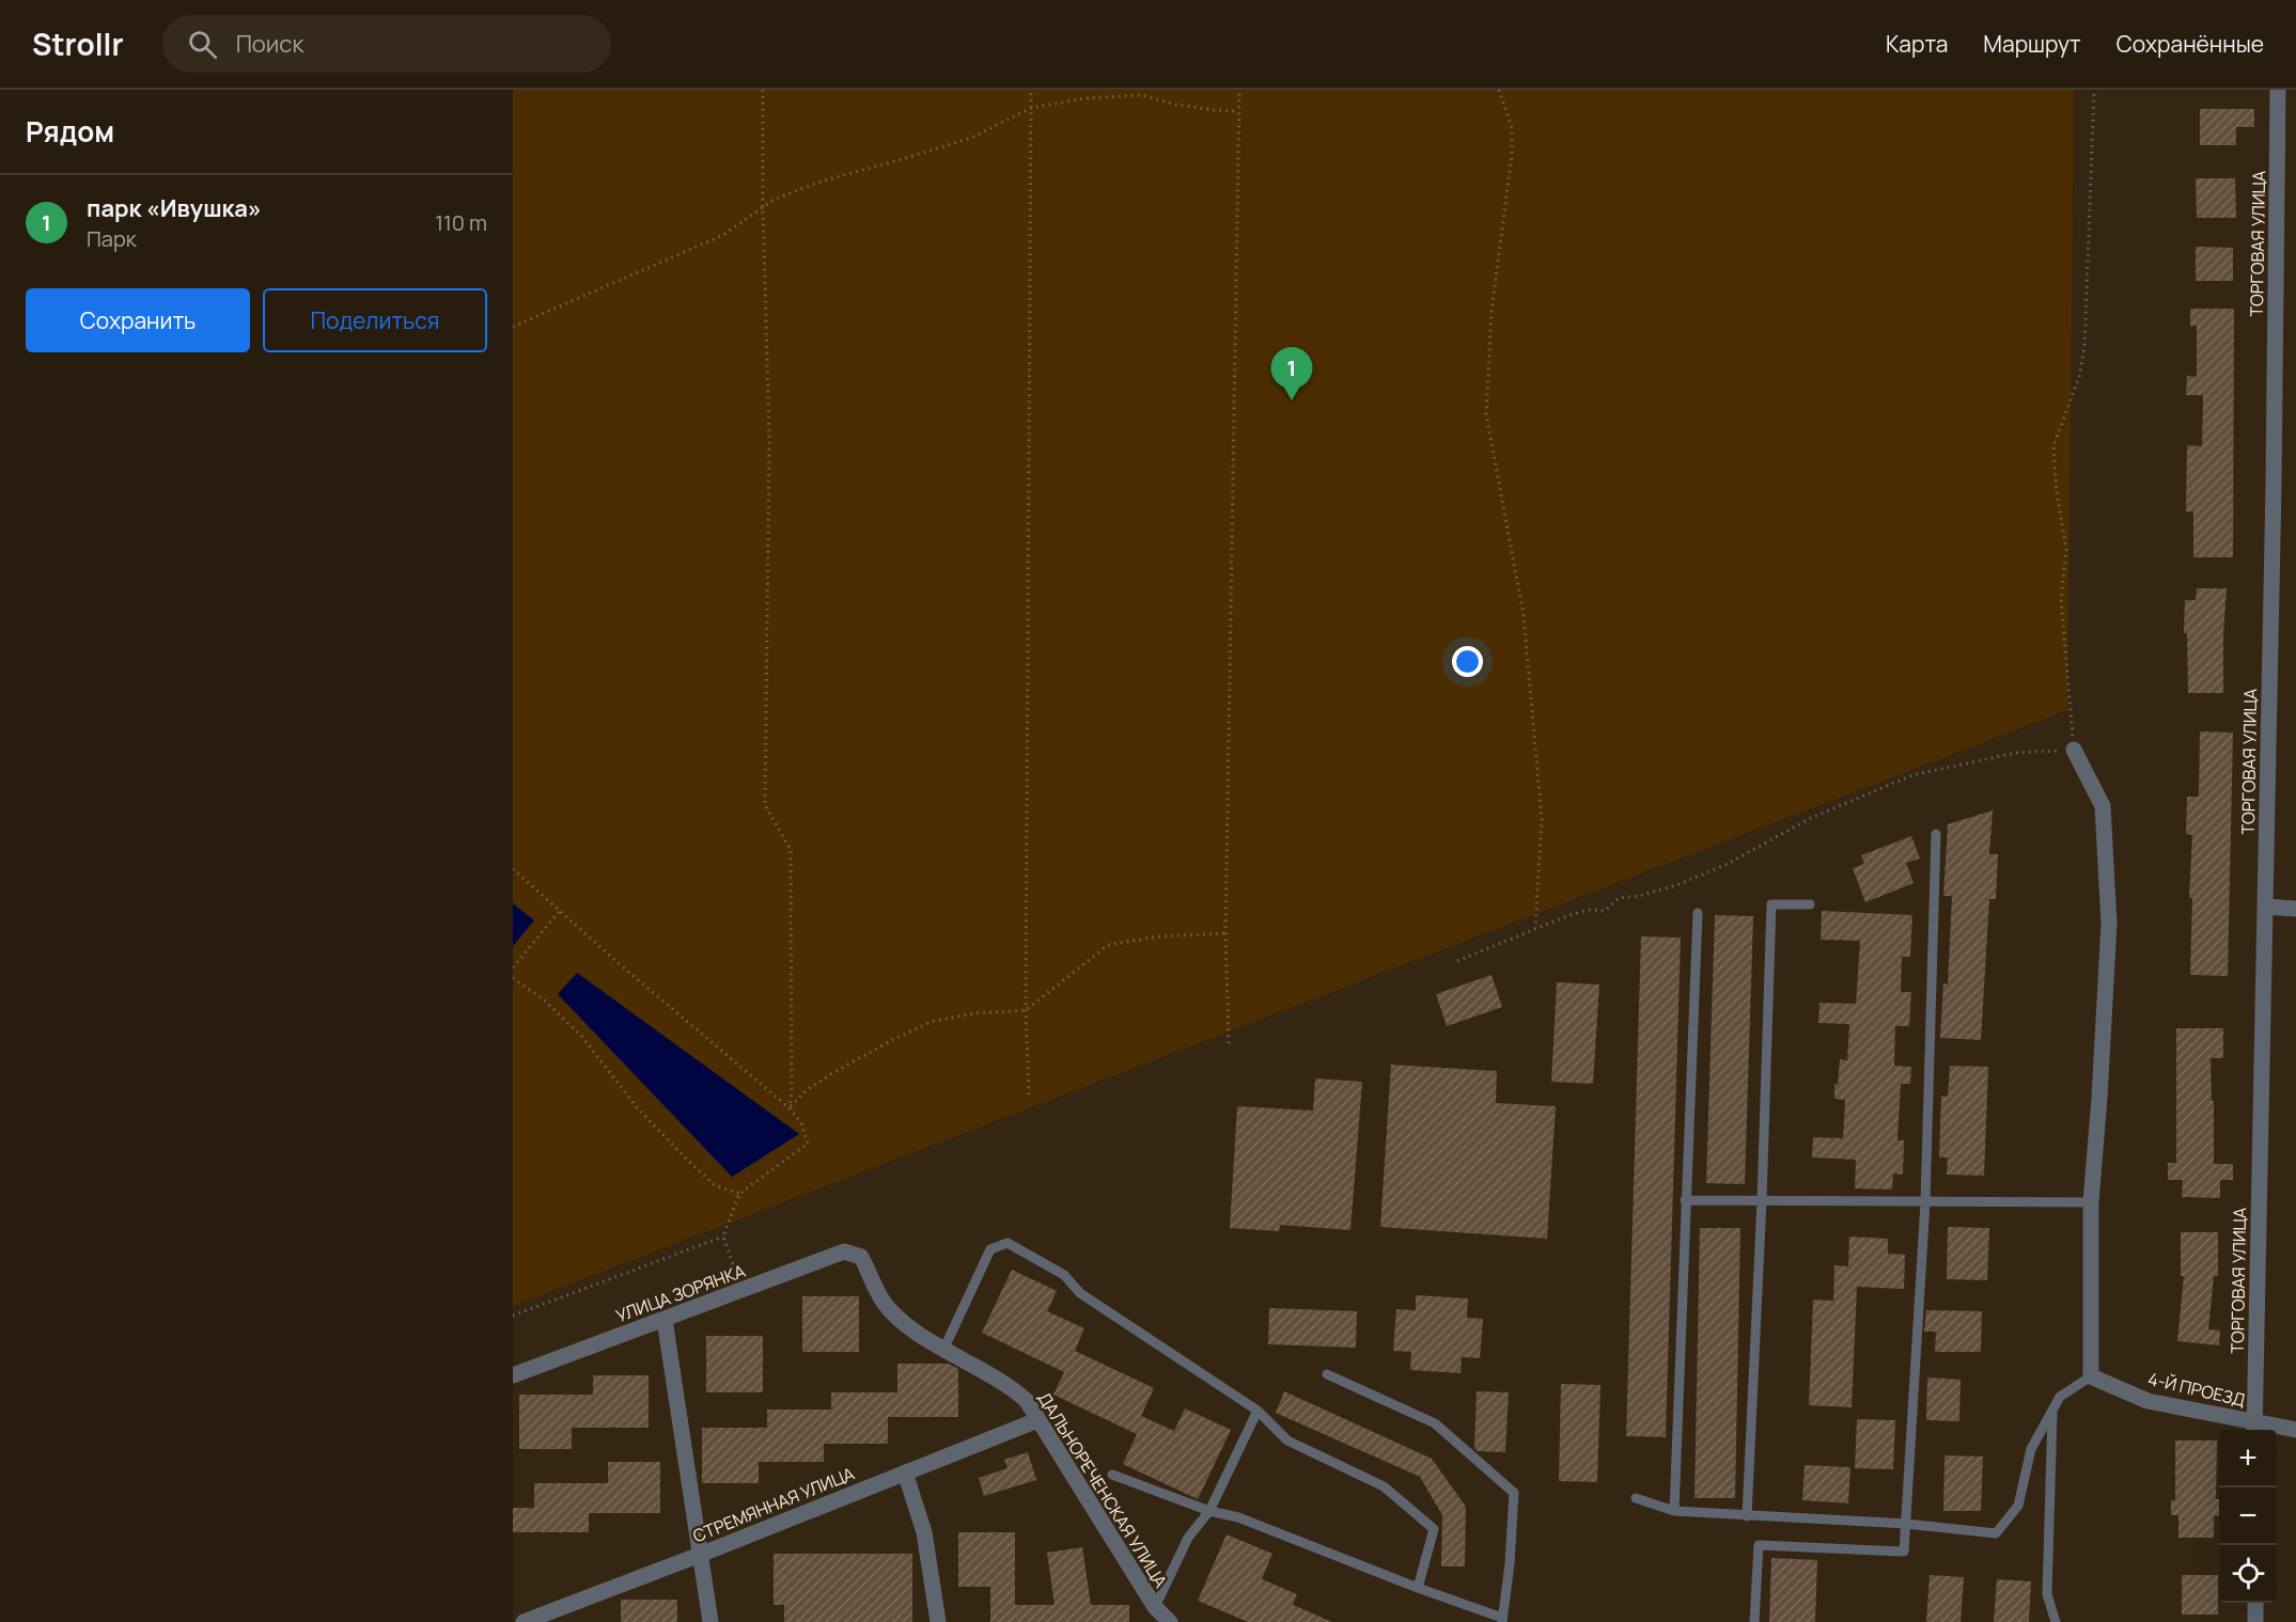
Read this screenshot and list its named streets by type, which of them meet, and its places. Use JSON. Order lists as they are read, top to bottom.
{
  "streets": {
    "street": [
      "ТОРГОВАЯ УЛИЦА",
      "УЛИЦА ЗОРЯНКА",
      "4-Й ПРОЕЗД",
      "ДАЛЬНОРЕЧЕНСКАЯ УЛИЦА",
      "СТРЕМЯННАЯ УЛИЦА"
    ]
  },
  "crossings": [
    ["ТОРГОВАЯ УЛИЦА", "4-Й ПРОЕЗД"],
    ["УЛИЦА ЗОРЯНКА", "ДАЛЬНОРЕЧЕНСКАЯ УЛИЦА"],
    ["ДАЛЬНОРЕЧЕНСКАЯ УЛИЦА", "СТРЕМЯННАЯ УЛИЦА"]
  ],
  "page": {
    "header": "Strollr",
    "search": "Поиск",
    "nav": ["Карта", "Маршрут", "Сохранённые"],
    "heading": "Рядом",
    "list": [
      {
        "mark": "1",
        "name": "парк «Ивушка»",
        "note": "Парк",
        "value": "110 m"
      }
    ],
    "buttons": ["Сохранить", "Поделиться"],
    "pins": "1",
    "map_buttons": ["+", "−"]
  }
}
